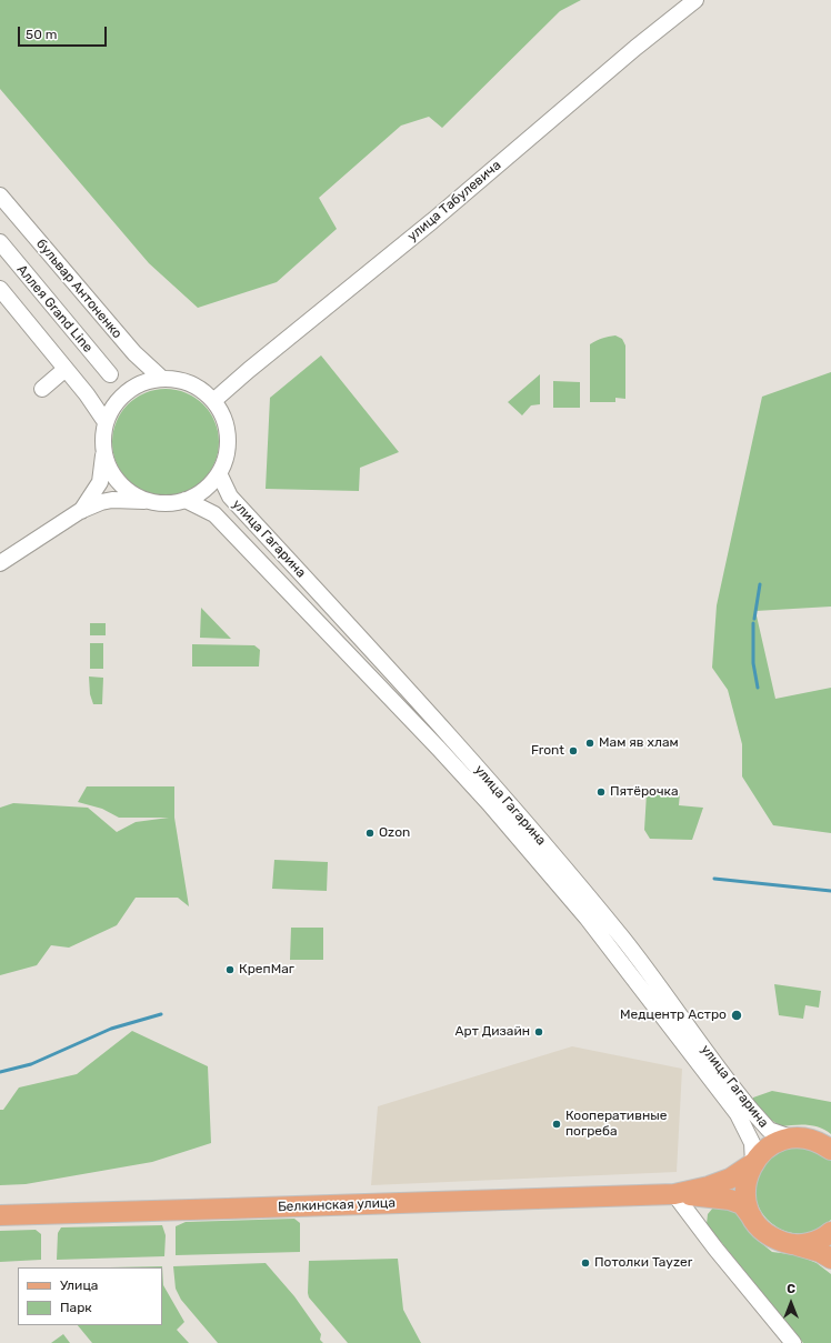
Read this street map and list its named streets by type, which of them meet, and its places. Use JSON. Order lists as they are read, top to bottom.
{
  "streets": {
    "main road": ["Белкинская улица"],
    "street": [
      "улица Табулевича",
      "бульвар Антоненко",
      "Аллея Grand Line",
      "улица Гагарина"
    ]
  },
  "crossings": [
    ["улица Табулевича", "бульвар Антоненко"],
    ["улица Табулевича", "улица Гагарина"],
    ["бульвар Антоненко", "улица Гагарина"],
    ["улица Гагарина", "Белкинская улица"]
  ],
  "places": [
    "Мам яв хлам",
    "Front",
    "Пятёрочка",
    "Ozon",
    "КрепМаг",
    "Медцентр Астро",
    "Арт Дизайн",
    "Кооперативные погреба",
    "Потолки Tayzer"
  ],
  "legend": ["Улица", "Парк"],
  "scale_bar": "50 m",
  "north": "top"
}
